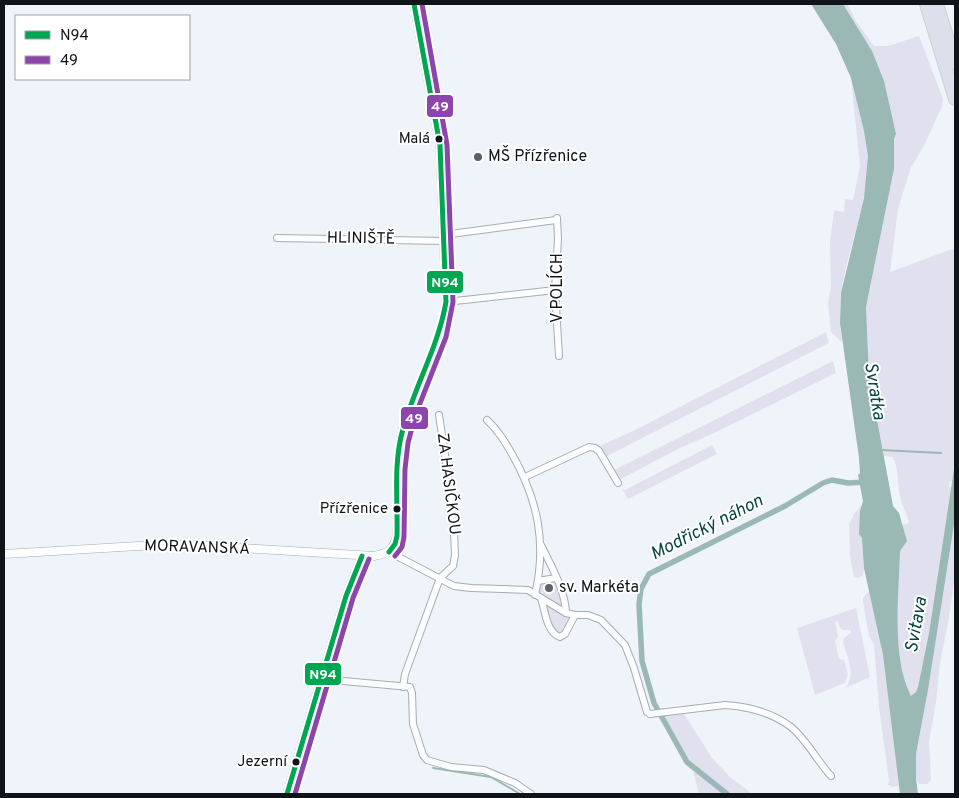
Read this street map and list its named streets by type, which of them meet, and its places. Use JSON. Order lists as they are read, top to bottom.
{
  "streets": {
    "street": [
      "HLINIŠTĚ",
      "V POLÍCH",
      "ZA HASIČKOU",
      "MORAVANSKÁ"
    ]
  },
  "crossings": [
    ["HLINIŠTĚ", "V POLÍCH"]
  ],
  "water": ["Svratka", "Modřický náhon", "Svitava"],
  "places": [
    "Malá",
    "MŠ Přízřenice",
    "Přízřenice",
    "sv. Markéta",
    "Jezerní"
  ],
  "lines": ["transit line N94", "transit line 49"],
  "legend": ["N94", "49"]
}
